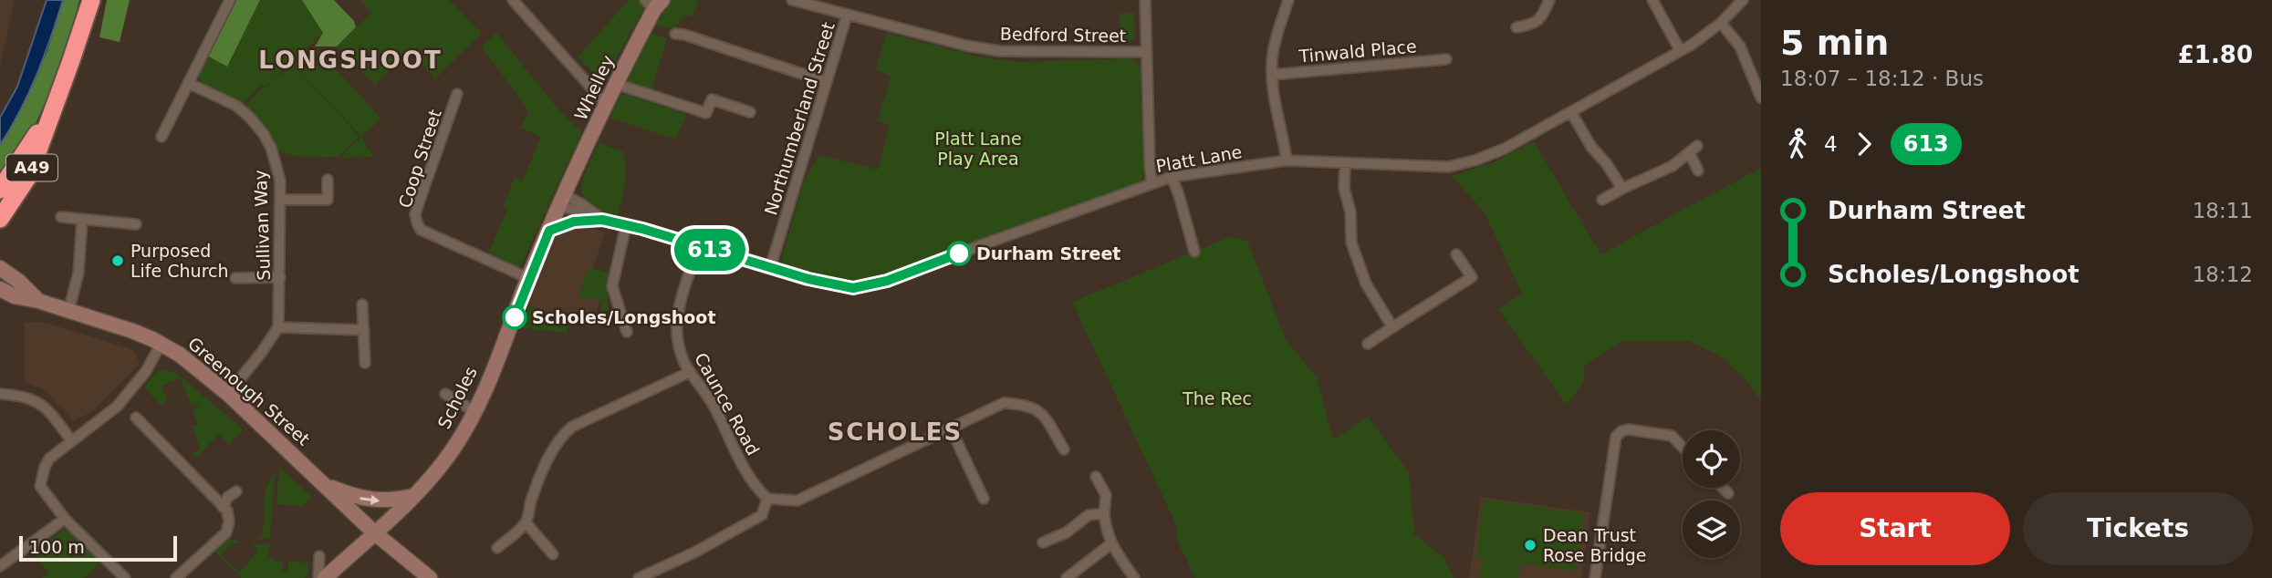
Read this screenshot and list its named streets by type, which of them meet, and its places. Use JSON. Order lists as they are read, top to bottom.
{
  "streets": {
    "highway": ["A49"],
    "street": [
      "Bedford Street",
      "Tinwald Place",
      "Whelley",
      "Northumberland Street",
      "Coop Street",
      "Platt Lane",
      "Sullivan Way",
      "Greenough Street",
      "Scholes",
      "Caunce Road"
    ]
  },
  "crossings": [
    ["Bedford Street", "Northumberland Street"],
    ["Whelley", "Platt Lane"],
    ["Whelley", "Scholes"],
    ["Northumberland Street", "Platt Lane"],
    ["Coop Street", "Scholes"],
    ["Platt Lane", "Scholes"],
    ["Platt Lane", "Caunce Road"],
    ["Greenough Street", "Scholes"]
  ],
  "districts": ["LONGSHOOT", "SCHOLES"],
  "parks": ["Platt Lane Play Area", "The Rec"],
  "places": [
    "Durham Street",
    "Purposed Life Church",
    "Scholes/Longshoot",
    "Dean Trust Rose Bridge"
  ],
  "lines": ["bus line 613"],
  "scale_bar": "100 m",
  "page": {
    "on_map": "613",
    "heading": ["5 min", "18:07 – 18:12 · Bus", "£1.80"],
    "legs": ["4", "613"],
    "list": [
      {
        "name": "Durham Street",
        "value": "18:11"
      },
      {
        "name": "Scholes/Longshoot",
        "value": "18:12"
      }
    ],
    "buttons": ["Start", "Tickets"],
    "scale": "100 m"
  }
}
